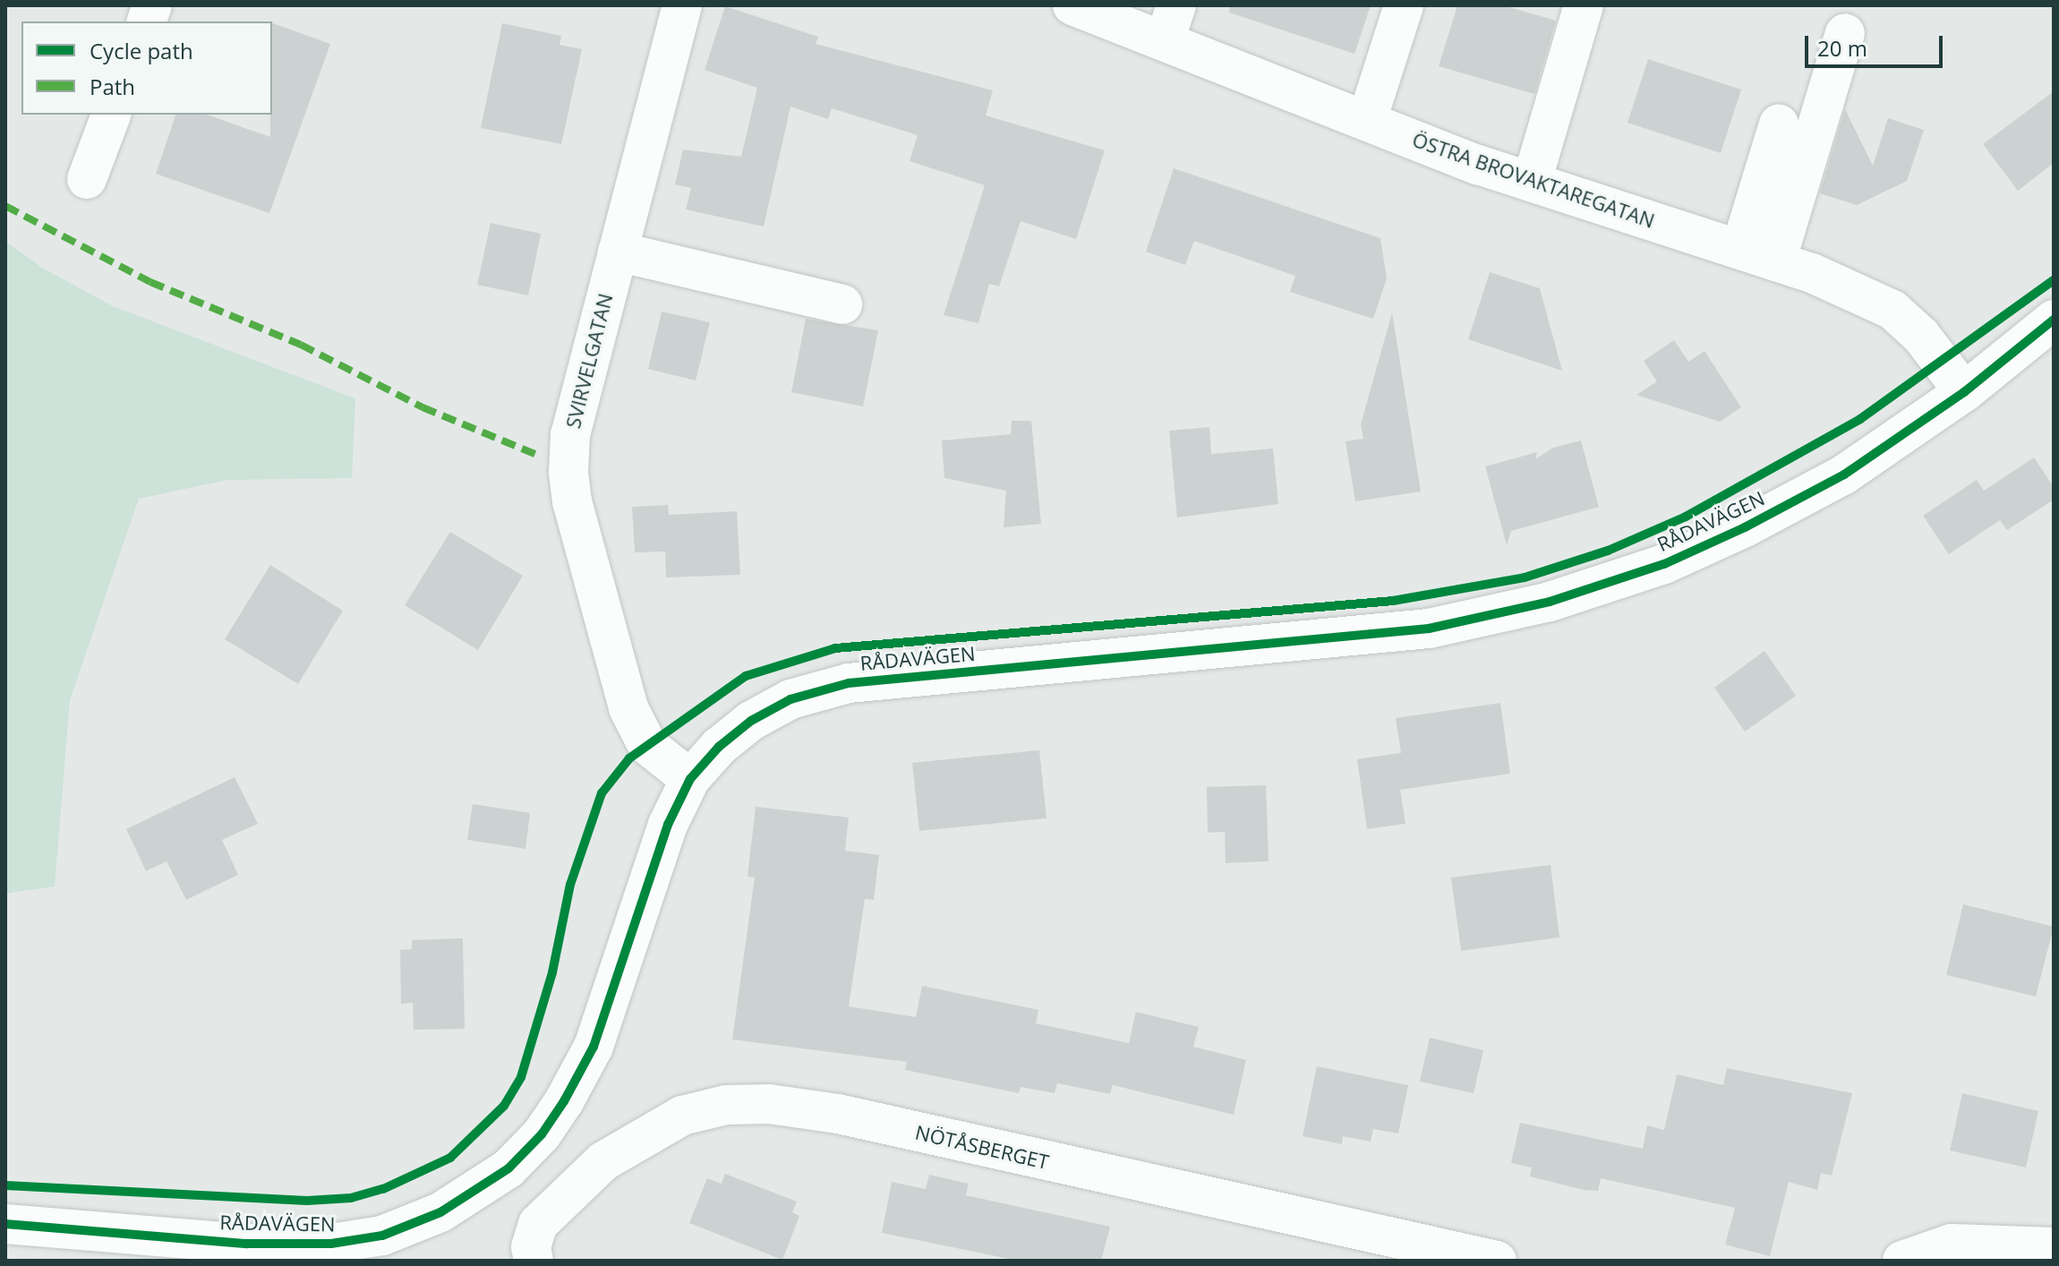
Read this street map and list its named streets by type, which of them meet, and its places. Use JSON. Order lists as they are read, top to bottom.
{
  "streets": {
    "street": [
      "ÖSTRA BROVAKTAREGATAN",
      "SVIRVELGATAN",
      "RÅDAVÄGEN",
      "NÖTÅSBERGET"
    ]
  },
  "crossings": [
    ["ÖSTRA BROVAKTAREGATAN", "RÅDAVÄGEN"],
    ["SVIRVELGATAN", "RÅDAVÄGEN"]
  ],
  "legend": ["Cycle path", "Path"],
  "scale_bar": "20 m"
}
